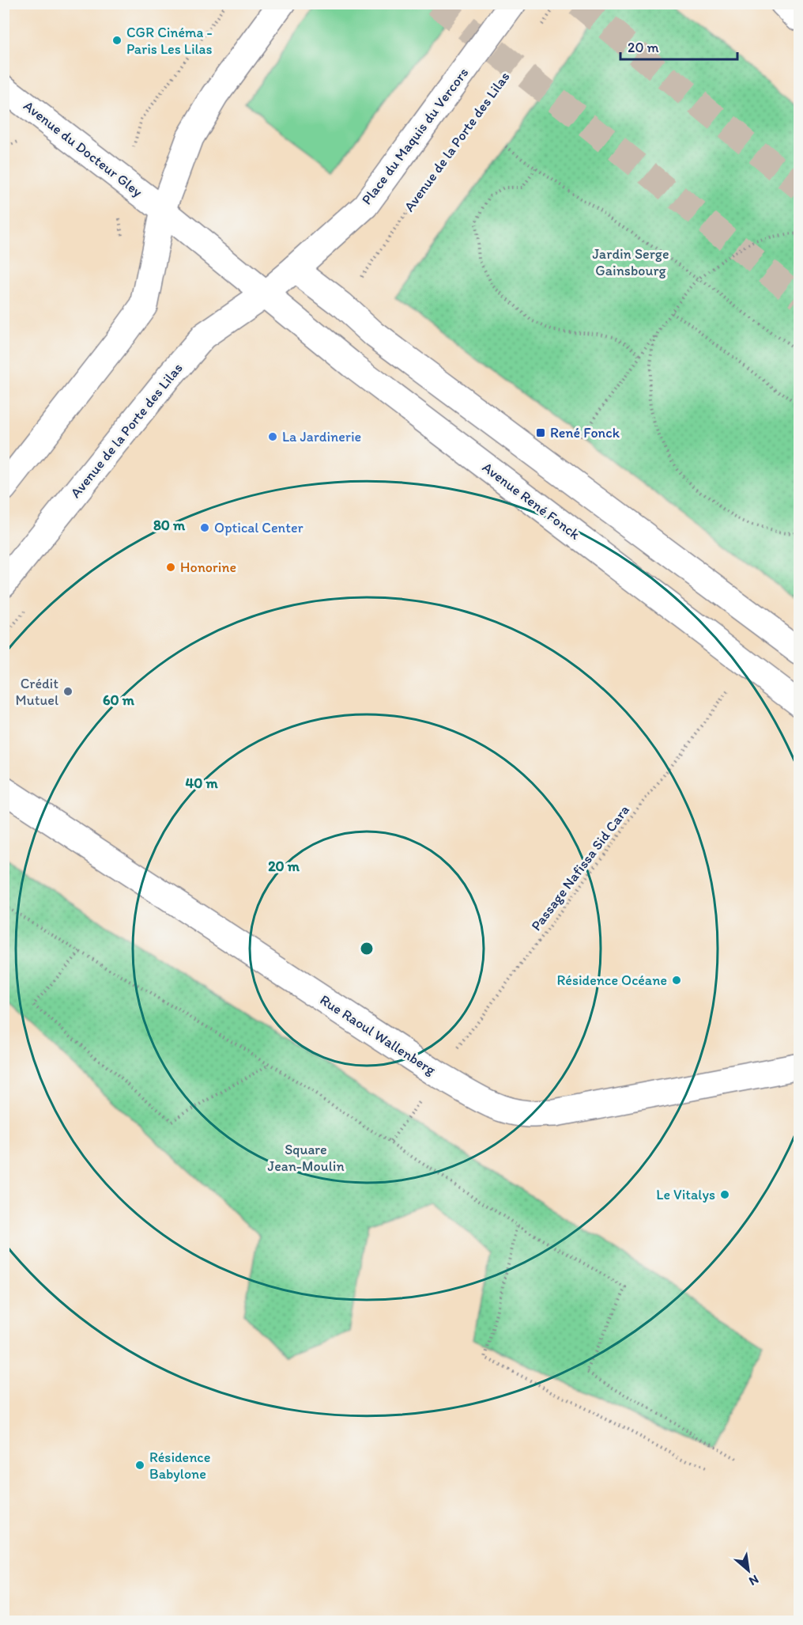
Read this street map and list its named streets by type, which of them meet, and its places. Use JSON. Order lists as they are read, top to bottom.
{
  "streets": {
    "main road": [
      "Place du Maquis du Vercors",
      "Avenue de la Porte des Lilas",
      "Avenue du Docteur Gley",
      "Avenue René Fonck",
      "Rue Raoul Wallenberg"
    ],
    "path": ["Passage Nafissa Sid Cara"]
  },
  "crossings": [
    ["Place du Maquis du Vercors", "Avenue de la Porte des Lilas"],
    ["Place du Maquis du Vercors", "Avenue René Fonck"],
    ["Avenue de la Porte des Lilas", "Avenue René Fonck"],
    ["Passage Nafissa Sid Cara", "Rue Raoul Wallenberg"]
  ],
  "parks": ["Jardin Serge Gainsbourg", "Square Jean-Moulin"],
  "places": {
    "other": [
      "CGR Cinéma - Paris Les Lilas",
      "La Jardinerie",
      "Optical Center",
      "Honorine",
      "Crédit Mutuel",
      "Résidence Océane",
      "Le Vitalys",
      "Résidence Babylone"
    ],
    "transit": ["René Fonck"]
  },
  "scale_bar": "20 m",
  "north": "bottom right",
  "rings": [
    "80 m",
    "60 m",
    "40 m",
    "20 m"
  ]
}
